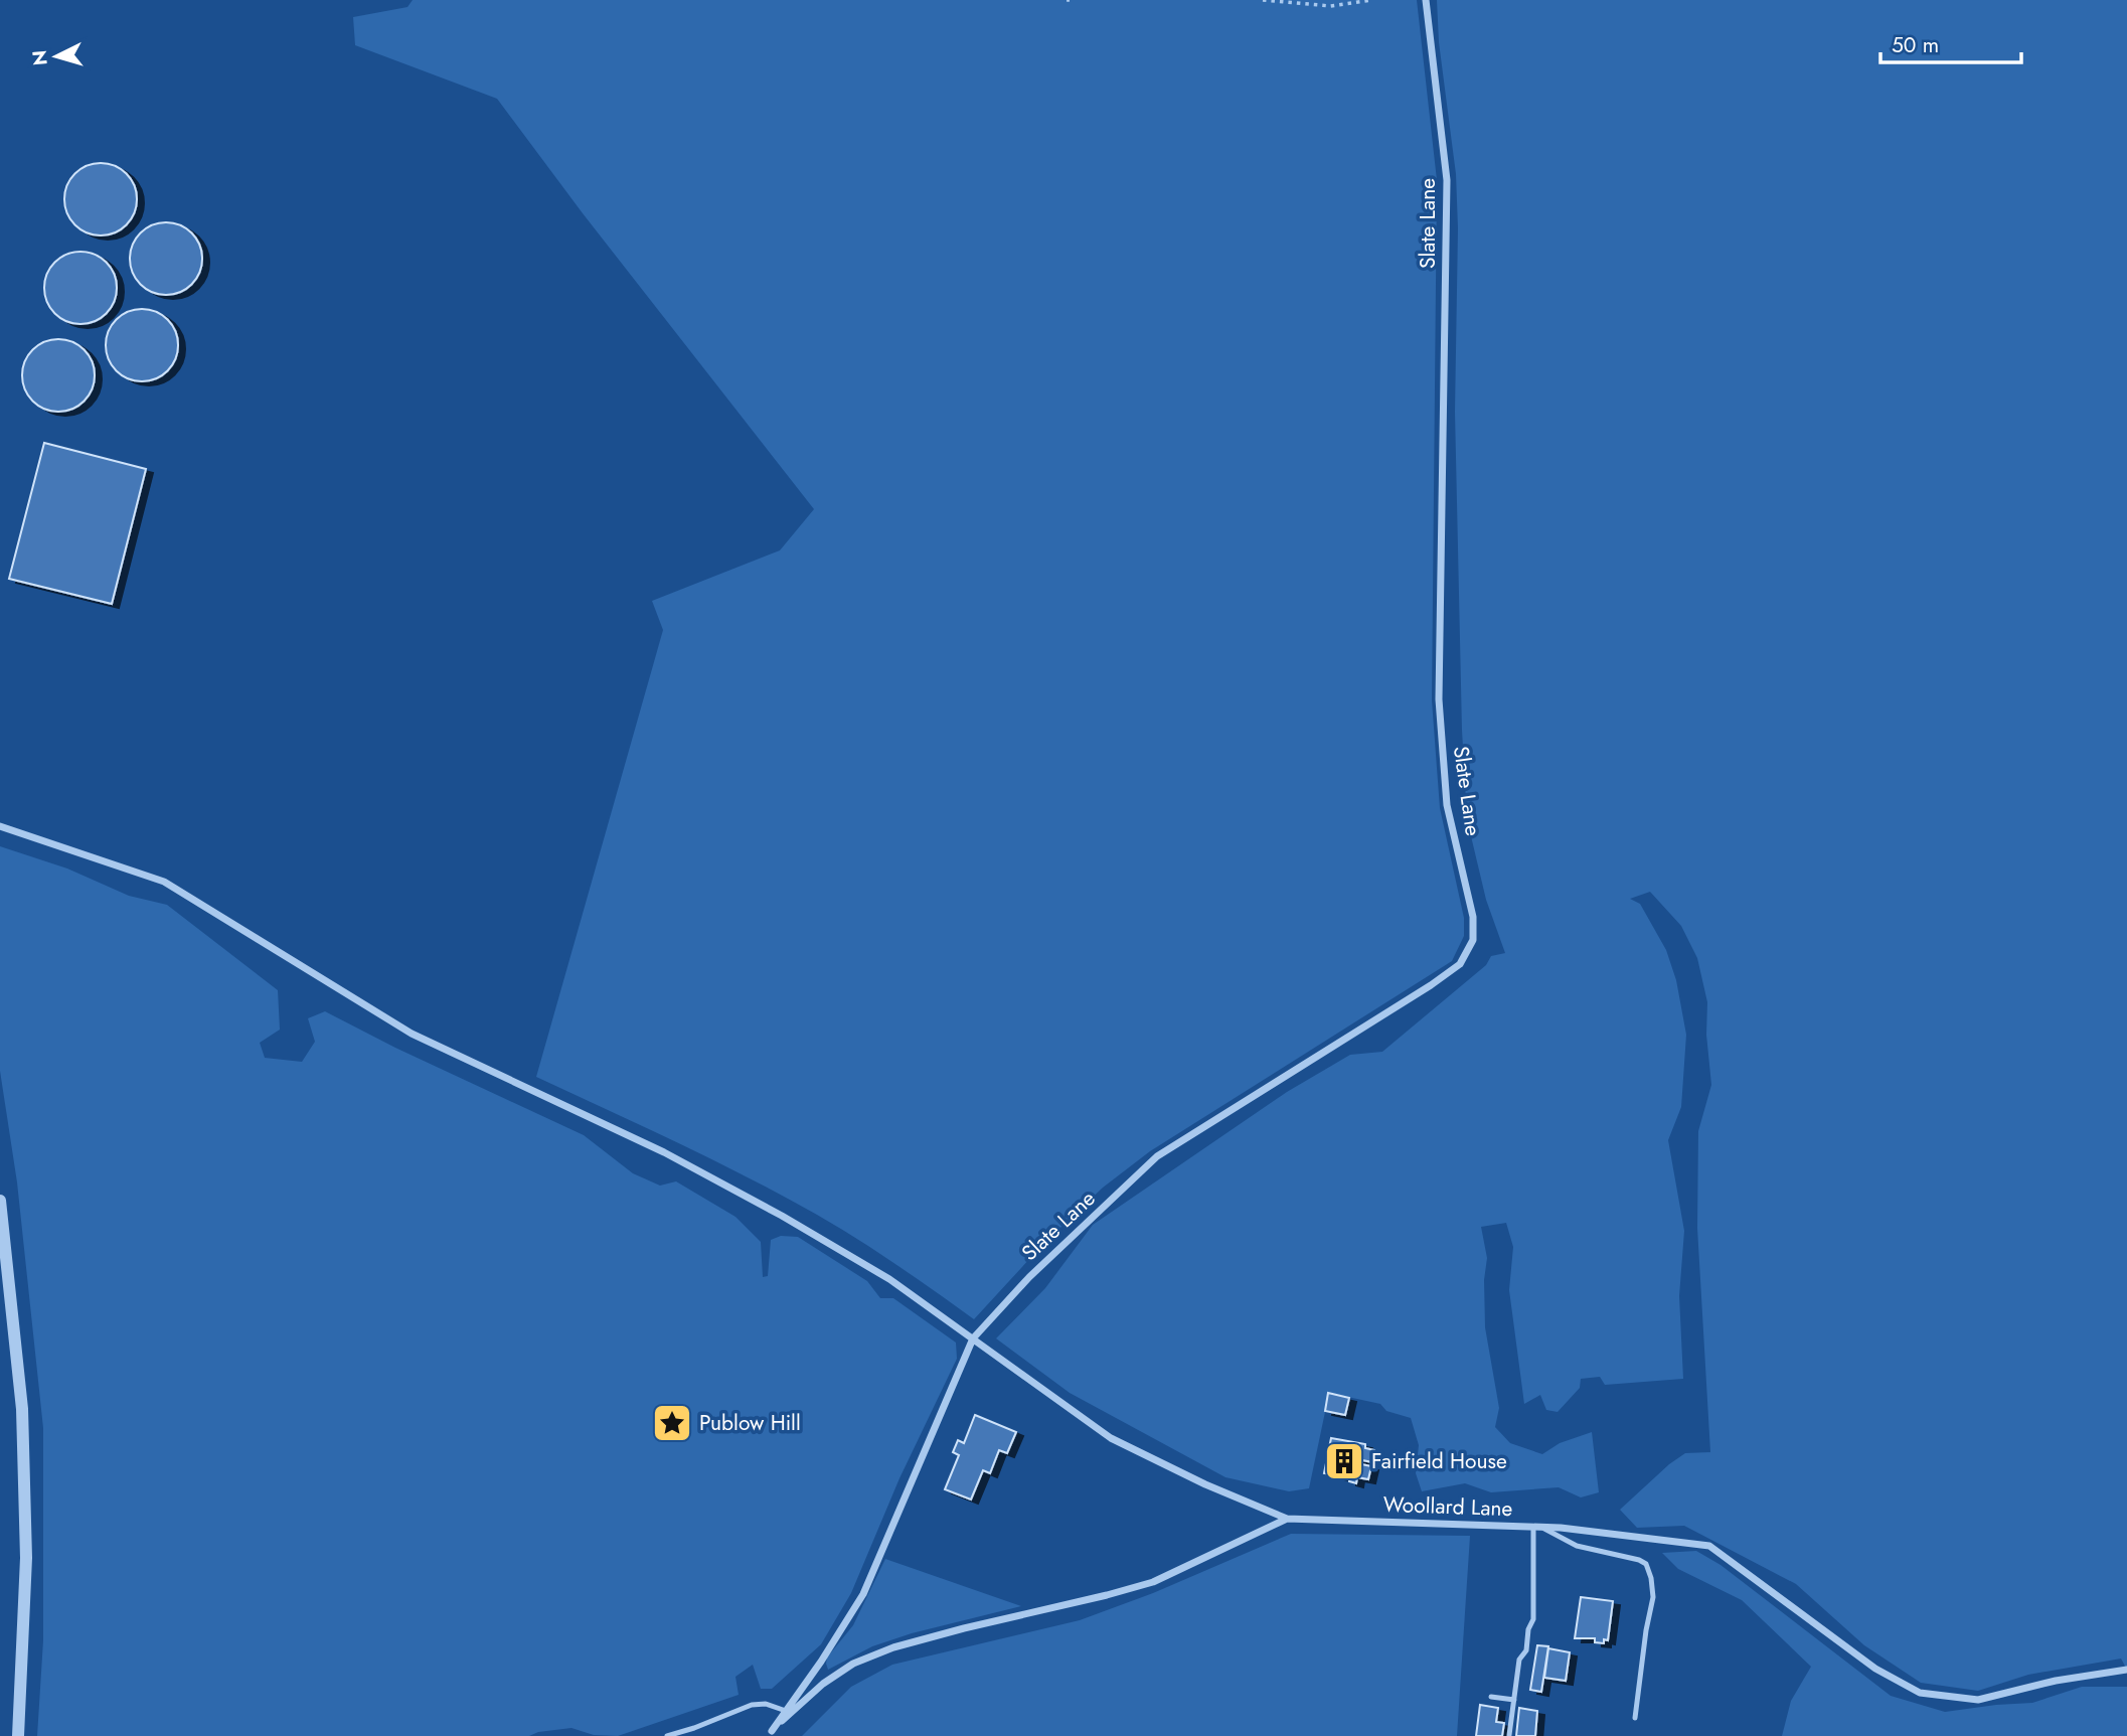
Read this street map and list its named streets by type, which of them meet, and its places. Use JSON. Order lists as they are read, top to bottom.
{
  "streets": {
    "street": ["Slate Lane", "Woollard Lane"]
  },
  "crossings": [
    ["Slate Lane", "Woollard Lane"]
  ],
  "places": {
    "place": ["Publow Hill"],
    "building": ["Fairfield House"]
  },
  "scale_bar": "50 m",
  "north": "left"
}
